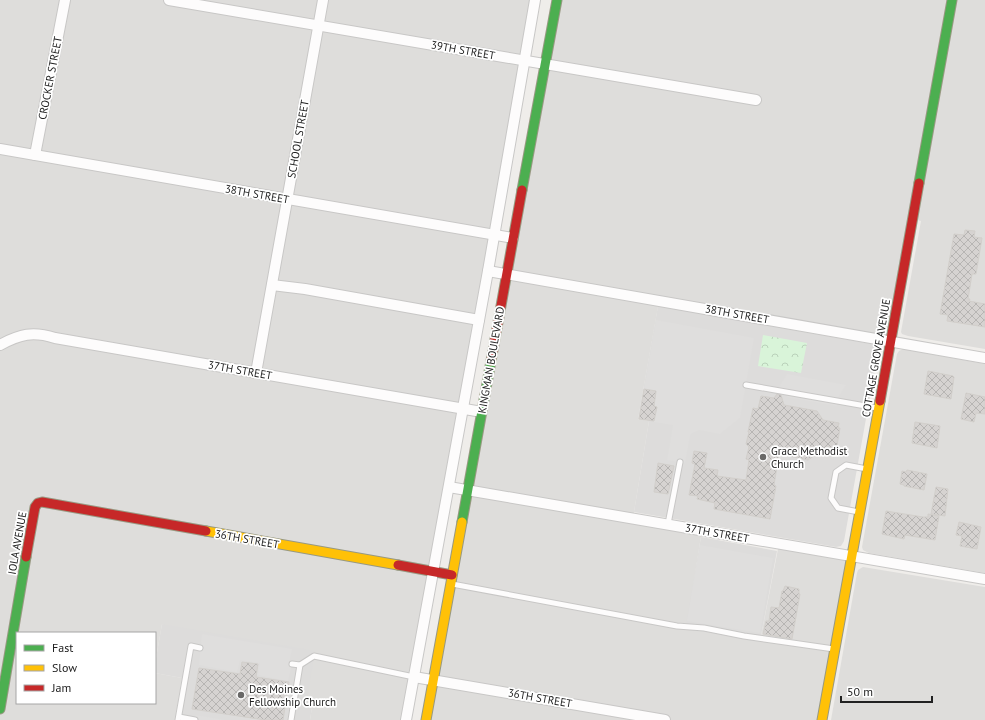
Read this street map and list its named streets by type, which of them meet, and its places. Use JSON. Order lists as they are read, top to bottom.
{
  "streets": {
    "street": [
      "39TH STREET",
      "CROCKER STREET",
      "SCHOOL STREET",
      "38TH STREET",
      "COTTAGE GROVE AVENUE",
      "KINGMAN BOULEVARD",
      "37TH STREET",
      "36TH STREET",
      "IOLA AVENUE"
    ]
  },
  "crossings": [
    ["39TH STREET", "SCHOOL STREET"],
    ["39TH STREET", "KINGMAN BOULEVARD"],
    ["CROCKER STREET", "38TH STREET"],
    ["SCHOOL STREET", "38TH STREET"],
    ["SCHOOL STREET", "37TH STREET"],
    ["38TH STREET", "COTTAGE GROVE AVENUE"],
    ["38TH STREET", "KINGMAN BOULEVARD"],
    ["COTTAGE GROVE AVENUE", "37TH STREET"],
    ["KINGMAN BOULEVARD", "37TH STREET"],
    ["KINGMAN BOULEVARD", "36TH STREET"],
    ["36TH STREET", "IOLA AVENUE"]
  ],
  "places": ["Grace Methodist Church", "Des Moines Fellowship Church"],
  "legend": ["Fast", "Slow", "Jam"],
  "scale_bar": "50 m"
}
